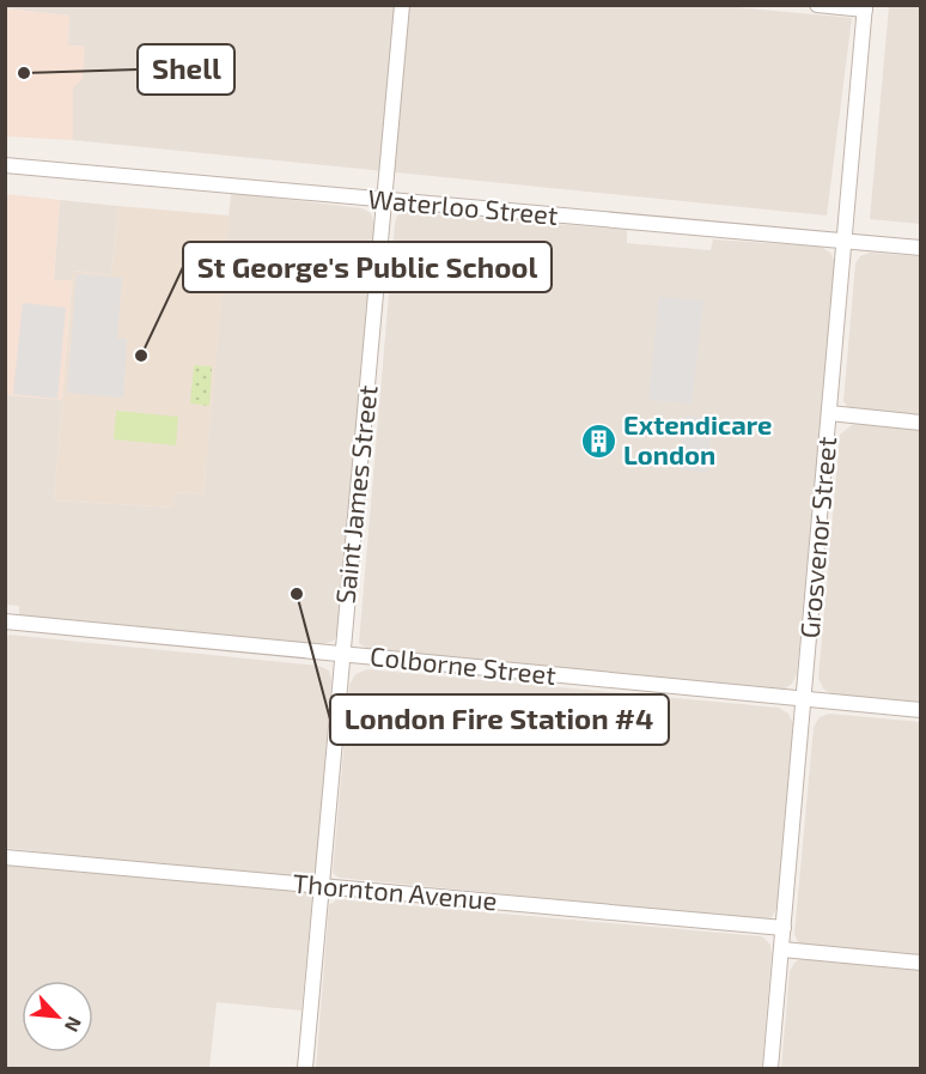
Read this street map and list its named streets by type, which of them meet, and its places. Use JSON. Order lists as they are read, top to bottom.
{
  "streets": {
    "street": [
      "Waterloo Street",
      "Saint James Street",
      "Grosvenor Street",
      "Colborne Street",
      "Thornton Avenue"
    ]
  },
  "crossings": [
    ["Waterloo Street", "Saint James Street"],
    ["Waterloo Street", "Grosvenor Street"],
    ["Saint James Street", "Colborne Street"],
    ["Saint James Street", "Thornton Avenue"],
    ["Grosvenor Street", "Colborne Street"],
    ["Grosvenor Street", "Thornton Avenue"]
  ],
  "places": {
    "other": ["Shell", "St George's Public School", "London Fire Station #4"],
    "building": ["Extendicare London"]
  },
  "north": "bottom right"
}
